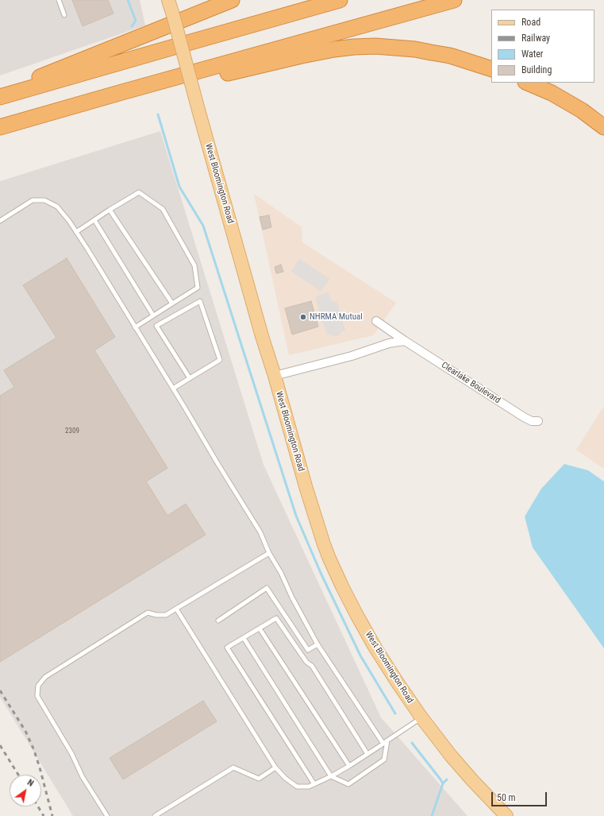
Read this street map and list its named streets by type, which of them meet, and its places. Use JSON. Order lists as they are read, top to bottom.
{
  "streets": {
    "main road": ["West Bloomington Road"],
    "street": ["Clearlake Boulevard"]
  },
  "places": ["NHRMA Mutual"],
  "house_numbers": ["2309"],
  "legend": [
    "Road",
    "Railway",
    "Water",
    "Building"
  ],
  "scale_bar": "50 m",
  "north": "top right"
}
